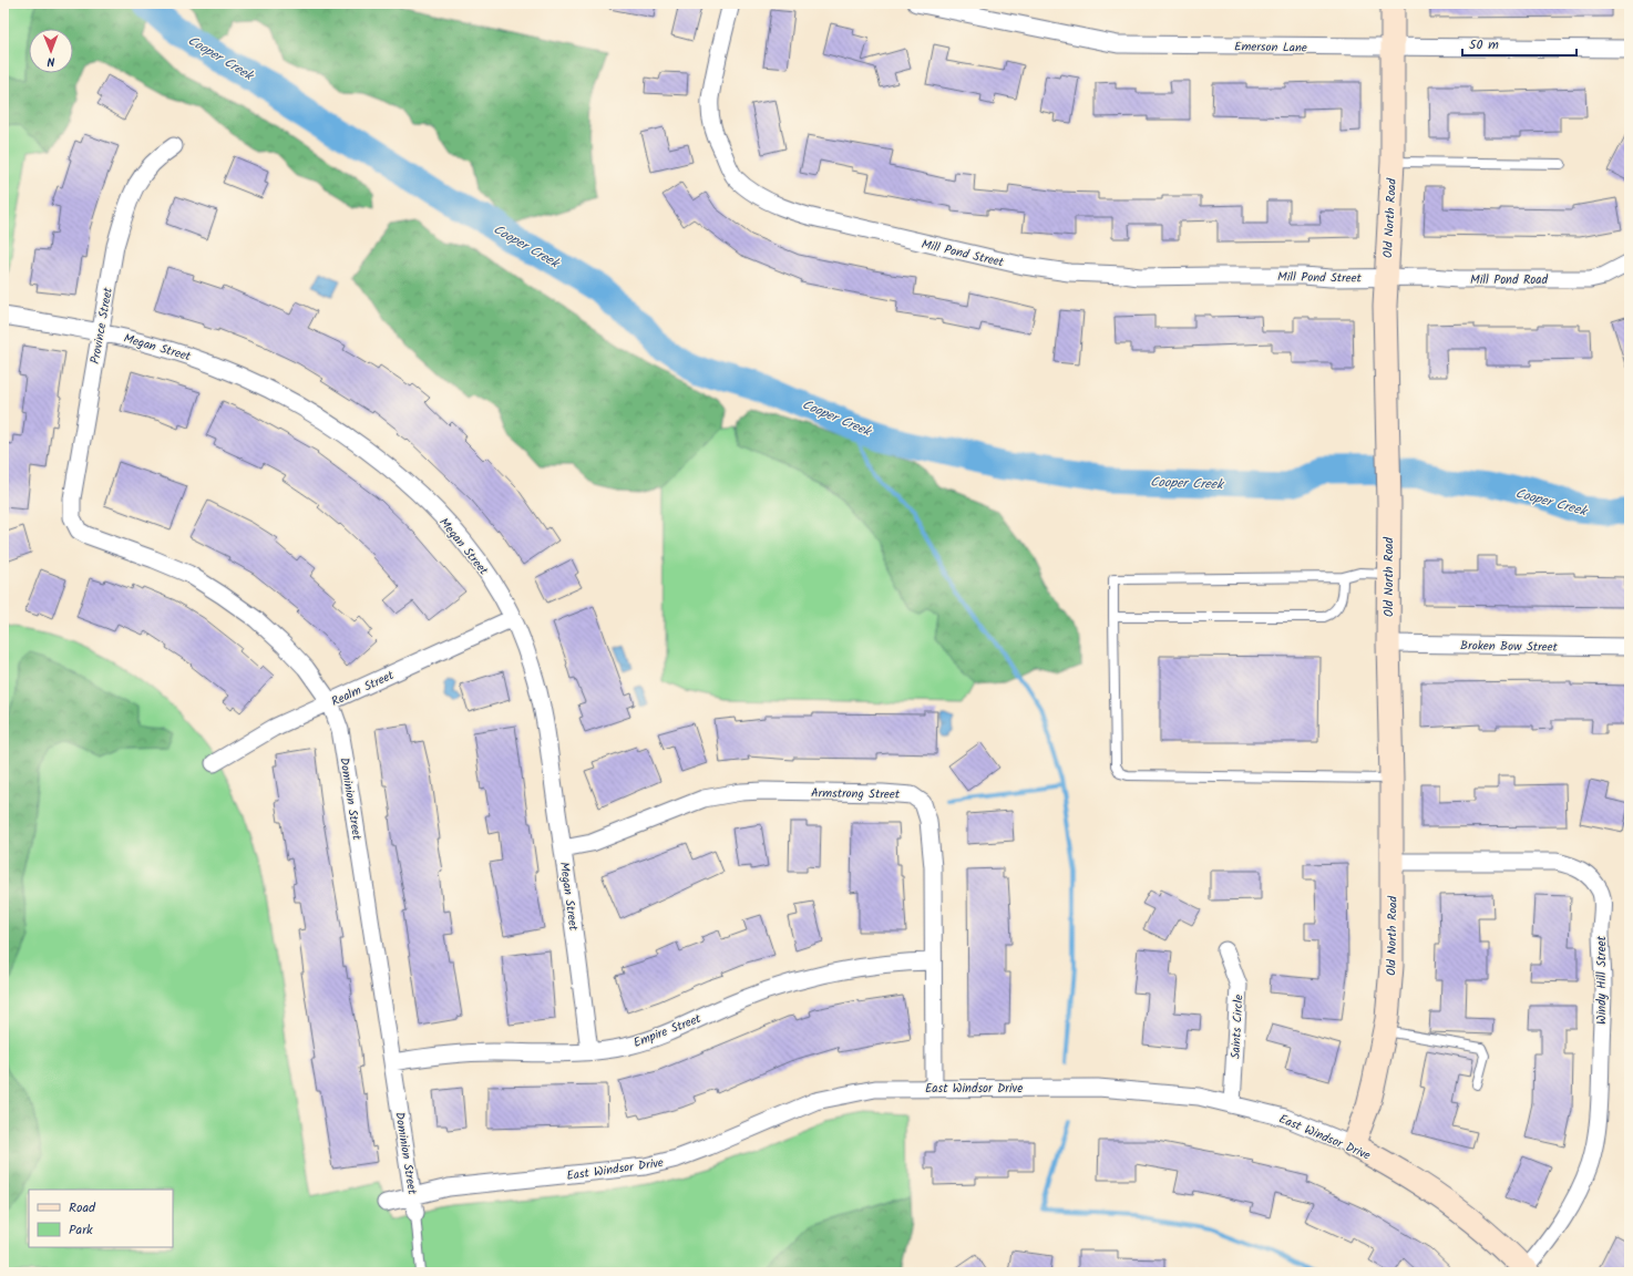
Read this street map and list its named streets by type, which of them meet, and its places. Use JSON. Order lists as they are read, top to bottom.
{
  "streets": {
    "street": [
      "Emerson Lane",
      "Old North Road",
      "Mill Pond Street",
      "Mill Pond Road",
      "Province Street",
      "Megan Street",
      "Broken Bow Street",
      "Realm Street",
      "Armstrong Street",
      "Dominion Street",
      "Windy Hill Street",
      "Saints Circle",
      "Empire Street",
      "East Windsor Drive"
    ]
  },
  "crossings": [
    ["Emerson Lane", "Old North Road"],
    ["Old North Road", "Mill Pond Street"],
    ["Old North Road", "Mill Pond Road"],
    ["Old North Road", "Broken Bow Street"],
    ["Old North Road", "Windy Hill Street"],
    ["Old North Road", "East Windsor Drive"],
    ["Mill Pond Street", "Mill Pond Road"],
    ["Province Street", "Megan Street"],
    ["Province Street", "Dominion Street"],
    ["Megan Street", "Realm Street"],
    ["Megan Street", "Armstrong Street"],
    ["Megan Street", "Empire Street"],
    ["Realm Street", "Dominion Street"],
    ["Armstrong Street", "Empire Street"],
    ["Armstrong Street", "East Windsor Drive"],
    ["Dominion Street", "Empire Street"],
    ["Dominion Street", "East Windsor Drive"],
    ["Windy Hill Street", "East Windsor Drive"],
    ["Saints Circle", "East Windsor Drive"]
  ],
  "water": ["Cooper Creek"],
  "legend": ["Road", "Park"],
  "scale_bar": "50 m",
  "north": "bottom"
}
